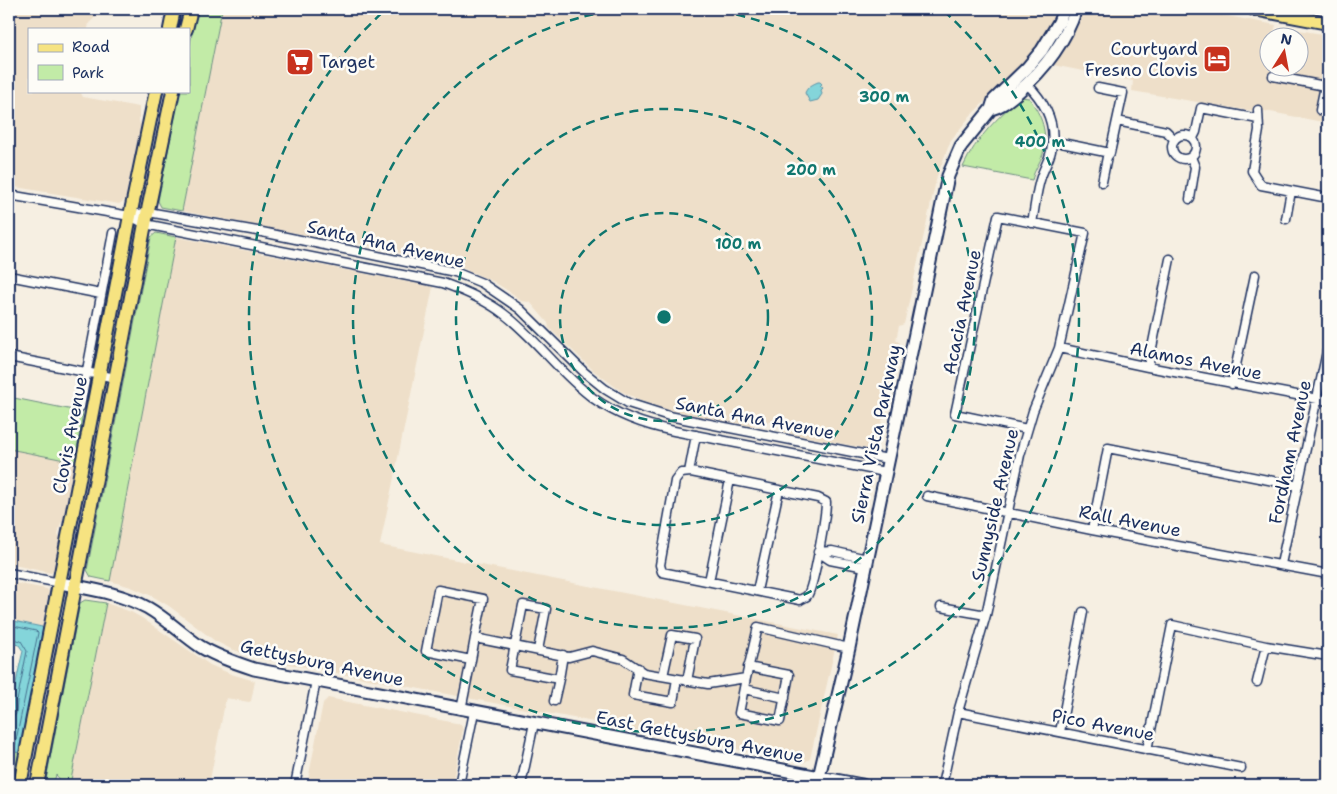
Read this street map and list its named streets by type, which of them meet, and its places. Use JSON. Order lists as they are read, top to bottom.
{
  "streets": {
    "main road": [
      "Sierra Vista Parkway",
      "Clovis Avenue",
      "Gettysburg Avenue",
      "East Gettysburg Avenue"
    ],
    "street": [
      "Santa Ana Avenue",
      "Acacia Avenue",
      "Alamos Avenue",
      "Fordham Avenue",
      "Sunnyside Avenue",
      "Rall Avenue",
      "Pico Avenue"
    ]
  },
  "crossings": [
    ["Santa Ana Avenue", "Sierra Vista Parkway"],
    ["Santa Ana Avenue", "Clovis Avenue"],
    ["Acacia Avenue", "Sunnyside Avenue"],
    ["Alamos Avenue", "Fordham Avenue"],
    ["Alamos Avenue", "Sunnyside Avenue"],
    ["Sierra Vista Parkway", "East Gettysburg Avenue"],
    ["Clovis Avenue", "Gettysburg Avenue"],
    ["Fordham Avenue", "Rall Avenue"],
    ["Sunnyside Avenue", "Rall Avenue"],
    ["Sunnyside Avenue", "Pico Avenue"],
    ["Gettysburg Avenue", "East Gettysburg Avenue"]
  ],
  "places": {
    "hotel": ["Courtyard Fresno Clovis"],
    "supermarket": ["Target"]
  },
  "legend": ["Road", "Park"],
  "north": "top",
  "rings": [
    "300 m",
    "400 m",
    "200 m",
    "100 m"
  ]
}
